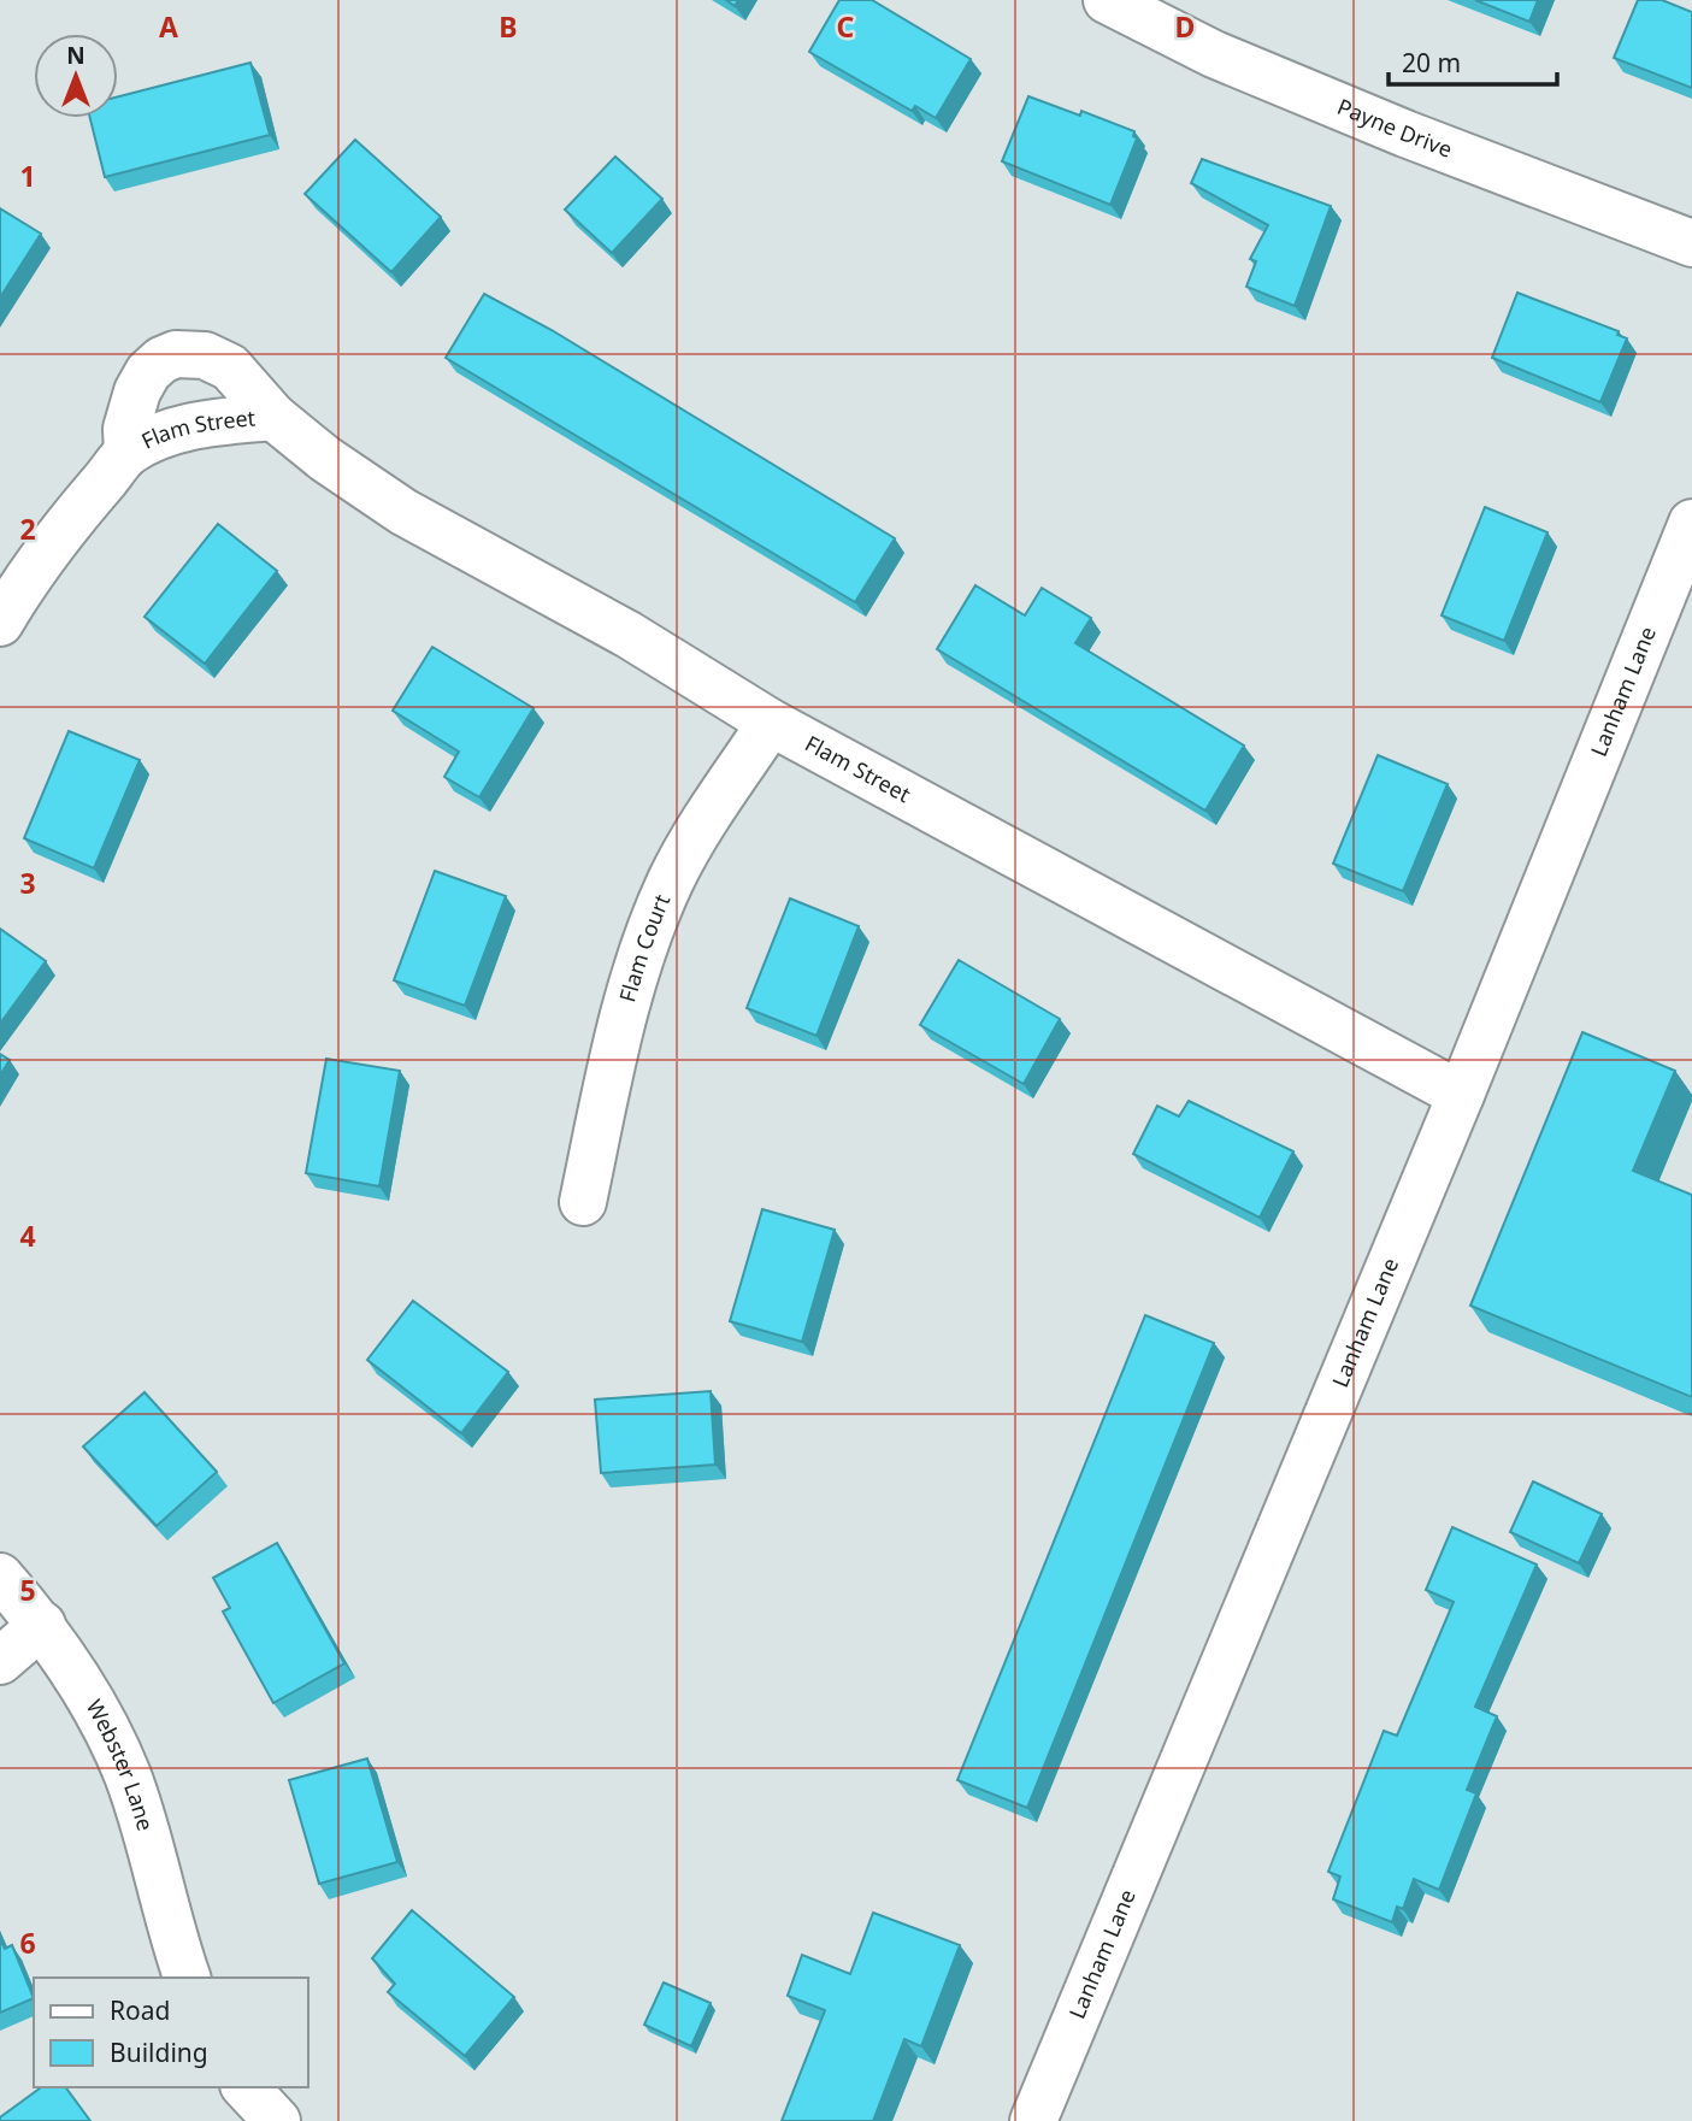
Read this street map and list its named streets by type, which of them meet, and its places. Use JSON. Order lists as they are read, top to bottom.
{
  "streets": {
    "street": [
      "Payne Drive",
      "Flam Street",
      "Lanham Lane",
      "Flam Court",
      "Webster Lane"
    ]
  },
  "crossings": [
    ["Flam Street", "Lanham Lane"],
    ["Flam Street", "Flam Court"]
  ],
  "legend": ["Road", "Building"],
  "scale_bar": "20 m",
  "north": "top",
  "grid": {
    "columns": [
      "A",
      "B",
      "C",
      "D"
    ],
    "rows": [
      "1",
      "2",
      "3",
      "4",
      "5",
      "6"
    ]
  }
}
